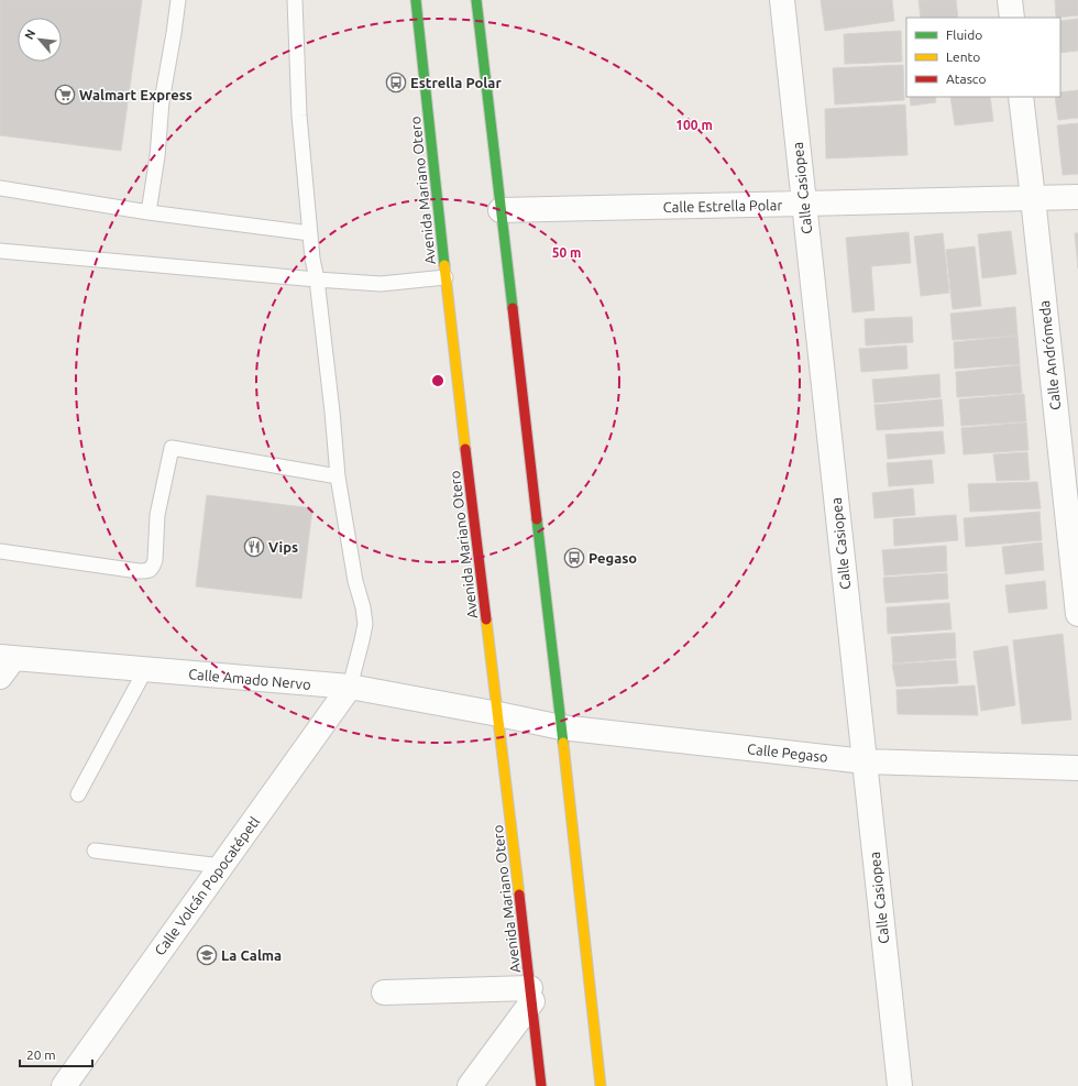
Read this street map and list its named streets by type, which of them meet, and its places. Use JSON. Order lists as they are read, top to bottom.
{
  "streets": {
    "main road": ["Avenida Mariano Otero"],
    "street": [
      "Calle Casiopea",
      "Calle Estrella Polar",
      "Calle Andrómeda",
      "Calle Amado Nervo",
      "Calle Pegaso",
      "Calle Volcán Popocatépetl"
    ]
  },
  "crossings": [
    ["Calle Casiopea", "Calle Estrella Polar"],
    ["Calle Casiopea", "Calle Pegaso"],
    ["Avenida Mariano Otero", "Calle Amado Nervo"],
    ["Avenida Mariano Otero", "Calle Pegaso"],
    ["Calle Estrella Polar", "Calle Andrómeda"],
    ["Calle Amado Nervo", "Calle Pegaso"],
    ["Calle Amado Nervo", "Calle Volcán Popocatépetl"]
  ],
  "places": {
    "bus stop": ["Estrella Polar", "Pegaso"],
    "supermarket": ["Walmart Express"],
    "restaurant": ["Vips"],
    "school or university": ["La Calma"]
  },
  "legend": ["Fluido", "Lento", "Atasco"],
  "scale_bar": "20 m",
  "north": "top left",
  "rings": ["100 m", "50 m"]
}
